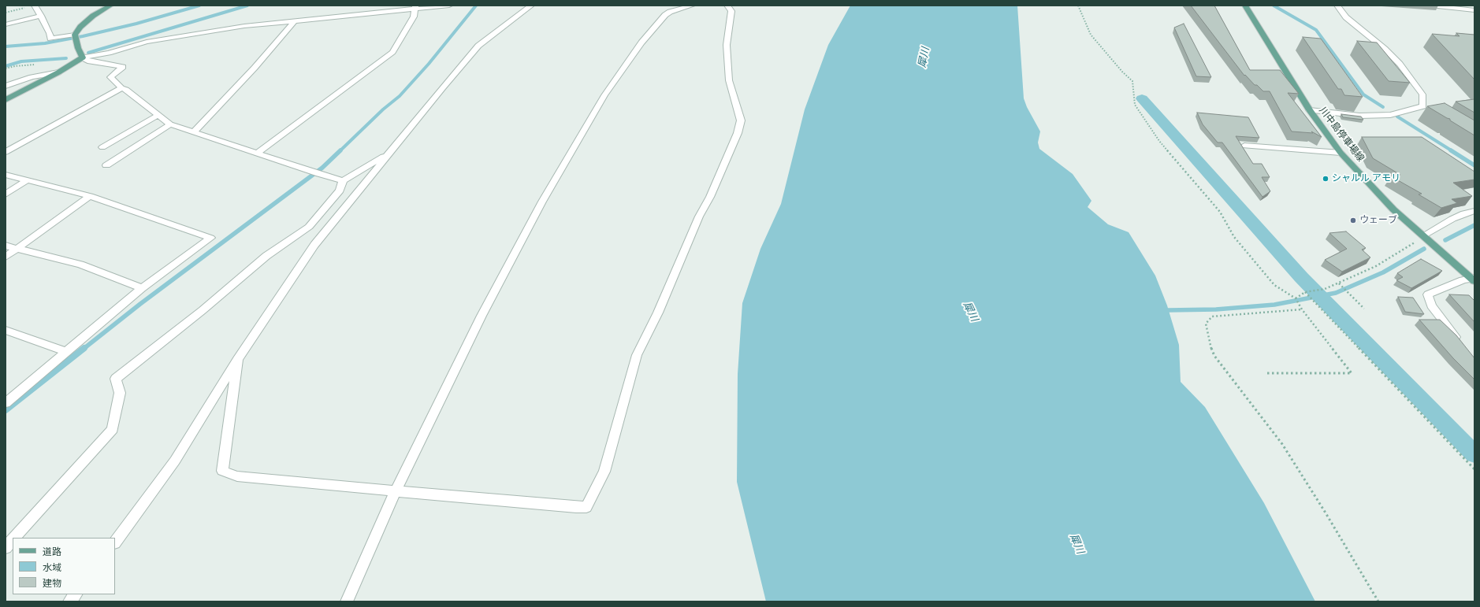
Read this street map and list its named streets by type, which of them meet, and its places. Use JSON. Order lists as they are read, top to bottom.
{
  "streets": {
    "main road": ["川中島停車場線"]
  },
  "water": ["犀川"],
  "places": ["シャルル アモリ", "ウェーブ"],
  "legend": ["道路", "水域", "建物"]
}
